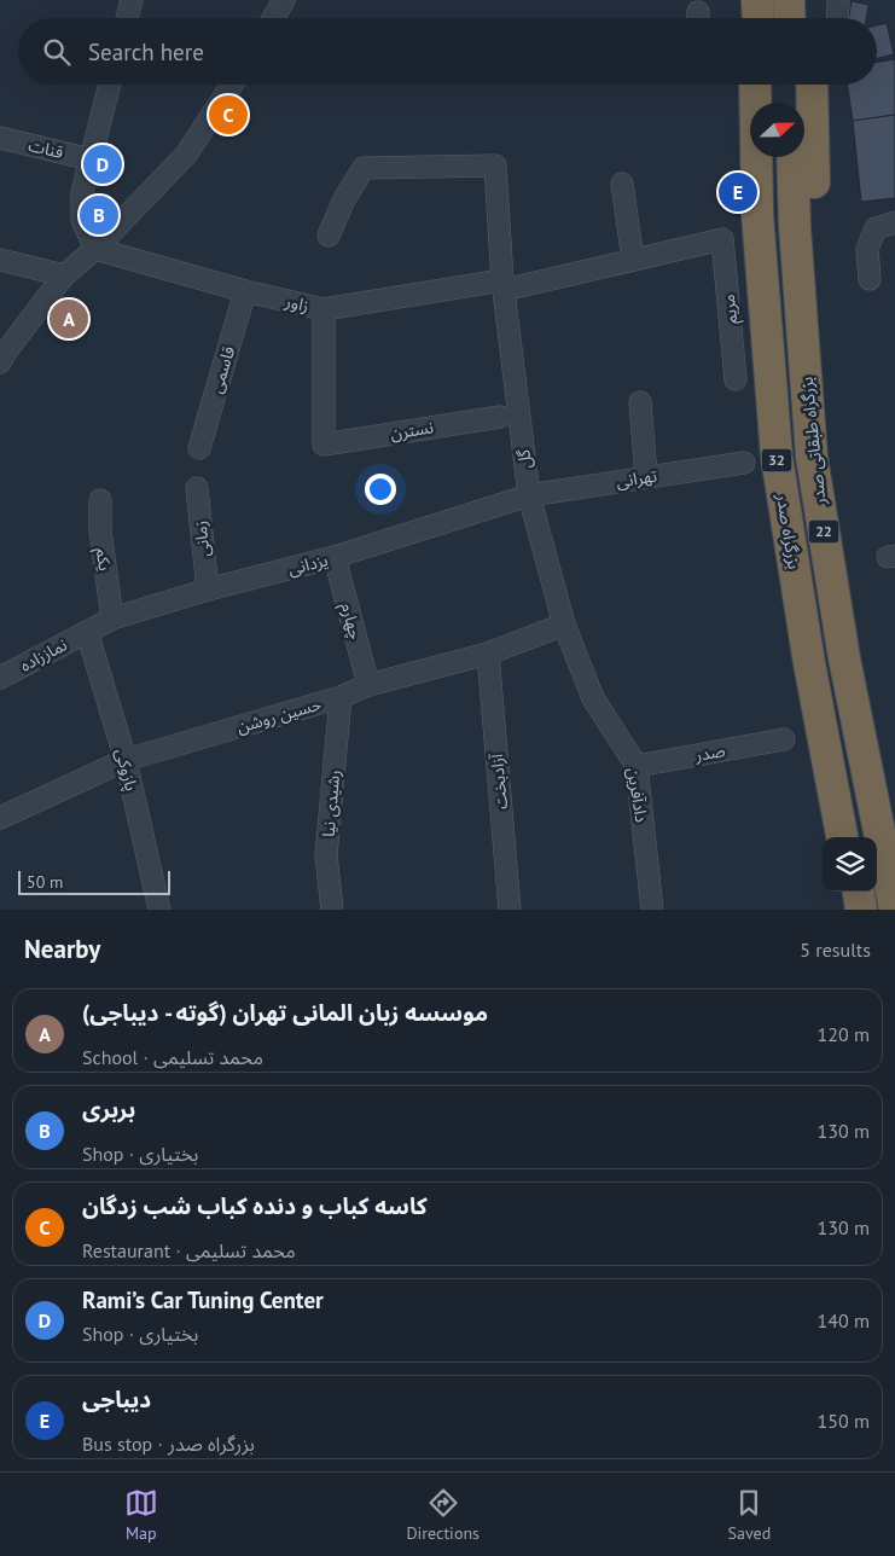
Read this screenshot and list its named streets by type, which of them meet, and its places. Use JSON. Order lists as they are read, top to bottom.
{
  "streets": {
    "highway": [
      "بزرگراه طبقاتی صدر",
      "32",
      "بزرگراه صدر",
      "22"
    ],
    "street": [
      "قنات",
      "زاور",
      "مریم",
      "قاسمی",
      "نسترن",
      "گل",
      "تهرانی",
      "زمانی",
      "یکم",
      "یزدانی",
      "چهارم",
      "نماززاده",
      "حسین روشن",
      "صدر",
      "پازوکی",
      "آزادبخت",
      "دادآفرین",
      "رشیدی نیا"
    ]
  },
  "crossings": [
    ["زاور", "قاسمی"],
    ["زاور", "نسترن"],
    ["زاور", "گل"],
    ["گل", "تهرانی"],
    ["گل", "یزدانی"],
    ["گل", "حسین روشن"],
    ["گل", "دادآفرین"],
    ["تهرانی", "یزدانی"],
    ["زمانی", "یزدانی"],
    ["یکم", "یزدانی"],
    ["یزدانی", "چهارم"],
    ["یزدانی", "نماززاده"],
    ["یزدانی", "پازوکی"],
    ["چهارم", "حسین روشن"],
    ["نماززاده", "پازوکی"],
    ["حسین روشن", "پازوکی"],
    ["حسین روشن", "آزادبخت"],
    ["حسین روشن", "دادآفرین"],
    ["حسین روشن", "رشیدی نیا"],
    ["صدر", "دادآفرین"]
  ],
  "scale_bar": "50 m",
  "north": "right",
  "page": {
    "search": "Search here",
    "pins": [
      "C",
      "D",
      "E",
      "B",
      "A"
    ],
    "scale": "50 m",
    "heading": ["Nearby", "5 results"],
    "list": [
      {
        "mark": "A",
        "name": "موسسه زبان المانی تهران (گوته - دیباجی)",
        "note": "School · محمد تسلیمی",
        "value": "120 m"
      },
      {
        "mark": "B",
        "name": "بربری",
        "note": "Shop · بختیاری",
        "value": "130 m"
      },
      {
        "mark": "C",
        "name": "کاسه کباب و دنده کباب شب زدگان",
        "note": "Restaurant · محمد تسلیمی",
        "value": "130 m"
      },
      {
        "mark": "D",
        "name": "Rami’s Car Tuning Center",
        "note": "Shop · بختیاری",
        "value": "140 m"
      },
      {
        "mark": "E",
        "name": "دیباجی",
        "note": "Bus stop · بزرگراه صدر",
        "value": "150 m"
      }
    ],
    "nav": ["Map", "Directions", "Saved"]
  }
}
